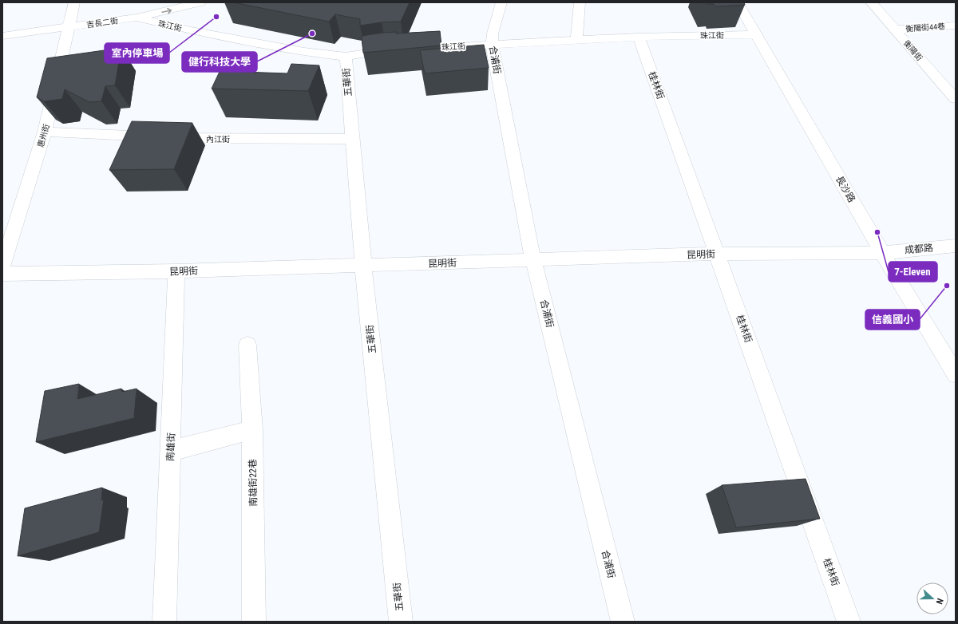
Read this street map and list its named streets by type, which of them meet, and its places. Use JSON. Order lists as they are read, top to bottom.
{
  "streets": {
    "street": [
      "吉長二街",
      "珠江街",
      "衡陽街44巷",
      "衡陽街",
      "合浦街",
      "五華街",
      "桂林街",
      "惠州街",
      "內江街",
      "長沙路",
      "成都路",
      "昆明街",
      "南雄街",
      "南雄街22巷"
    ]
  },
  "crossings": [
    ["吉長二街", "珠江街"],
    ["吉長二街", "惠州街"],
    ["珠江街", "合浦街"],
    ["珠江街", "五華街"],
    ["珠江街", "桂林街"],
    ["珠江街", "長沙路"],
    ["衡陽街44巷", "衡陽街"],
    ["合浦街", "昆明街"],
    ["五華街", "內江街"],
    ["五華街", "昆明街"],
    ["桂林街", "昆明街"],
    ["惠州街", "內江街"],
    ["長沙路", "成都路"],
    ["長沙路", "昆明街"],
    ["成都路", "昆明街"],
    ["昆明街", "南雄街"]
  ],
  "places": [
    "室內停車場",
    "健行科技大學",
    "7-Eleven",
    "信義國小"
  ],
  "north": "right"
}
